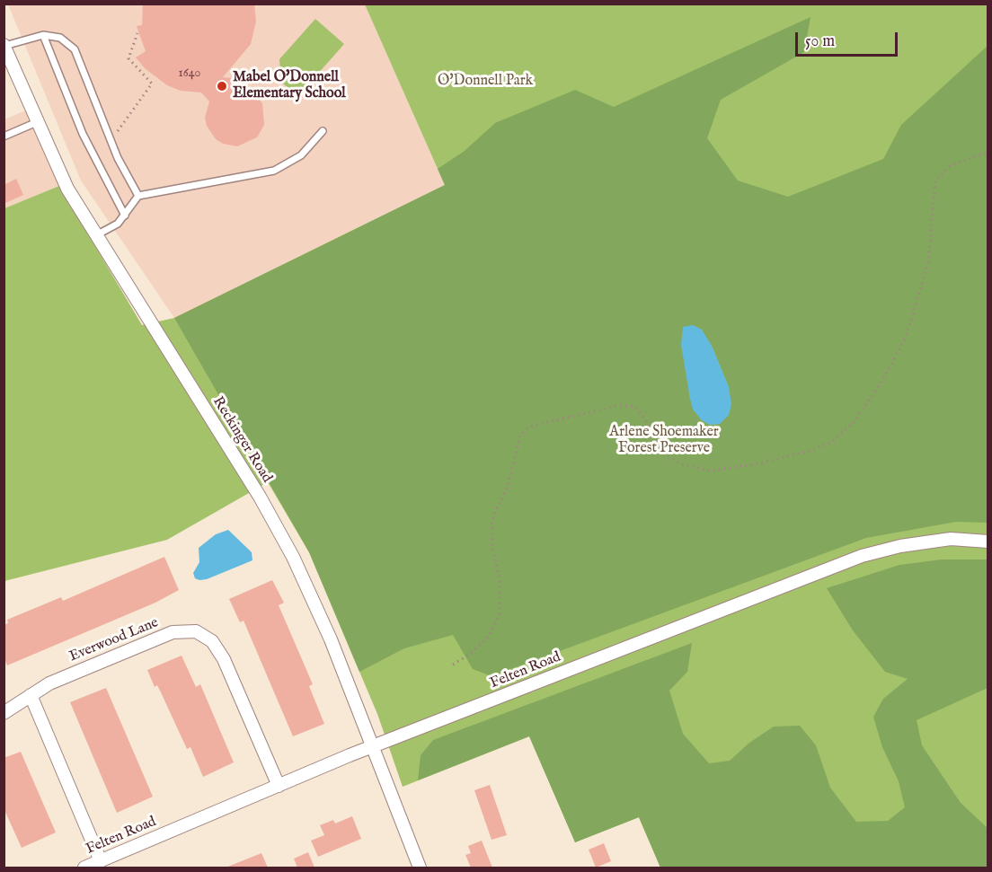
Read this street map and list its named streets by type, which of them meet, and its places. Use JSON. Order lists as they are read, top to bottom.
{
  "streets": {
    "street": ["Reckinger Road", "Everwood Lane", "Felten Road"]
  },
  "crossings": [
    ["Reckinger Road", "Felten Road"],
    ["Everwood Lane", "Felten Road"]
  ],
  "parks": ["O'Donnell Park", "Arlene Shoemaker Forest Preserve"],
  "places": ["Mabel O'Donnell Elementary School"],
  "house_numbers": ["1640"],
  "scale_bar": "50 m"
}
